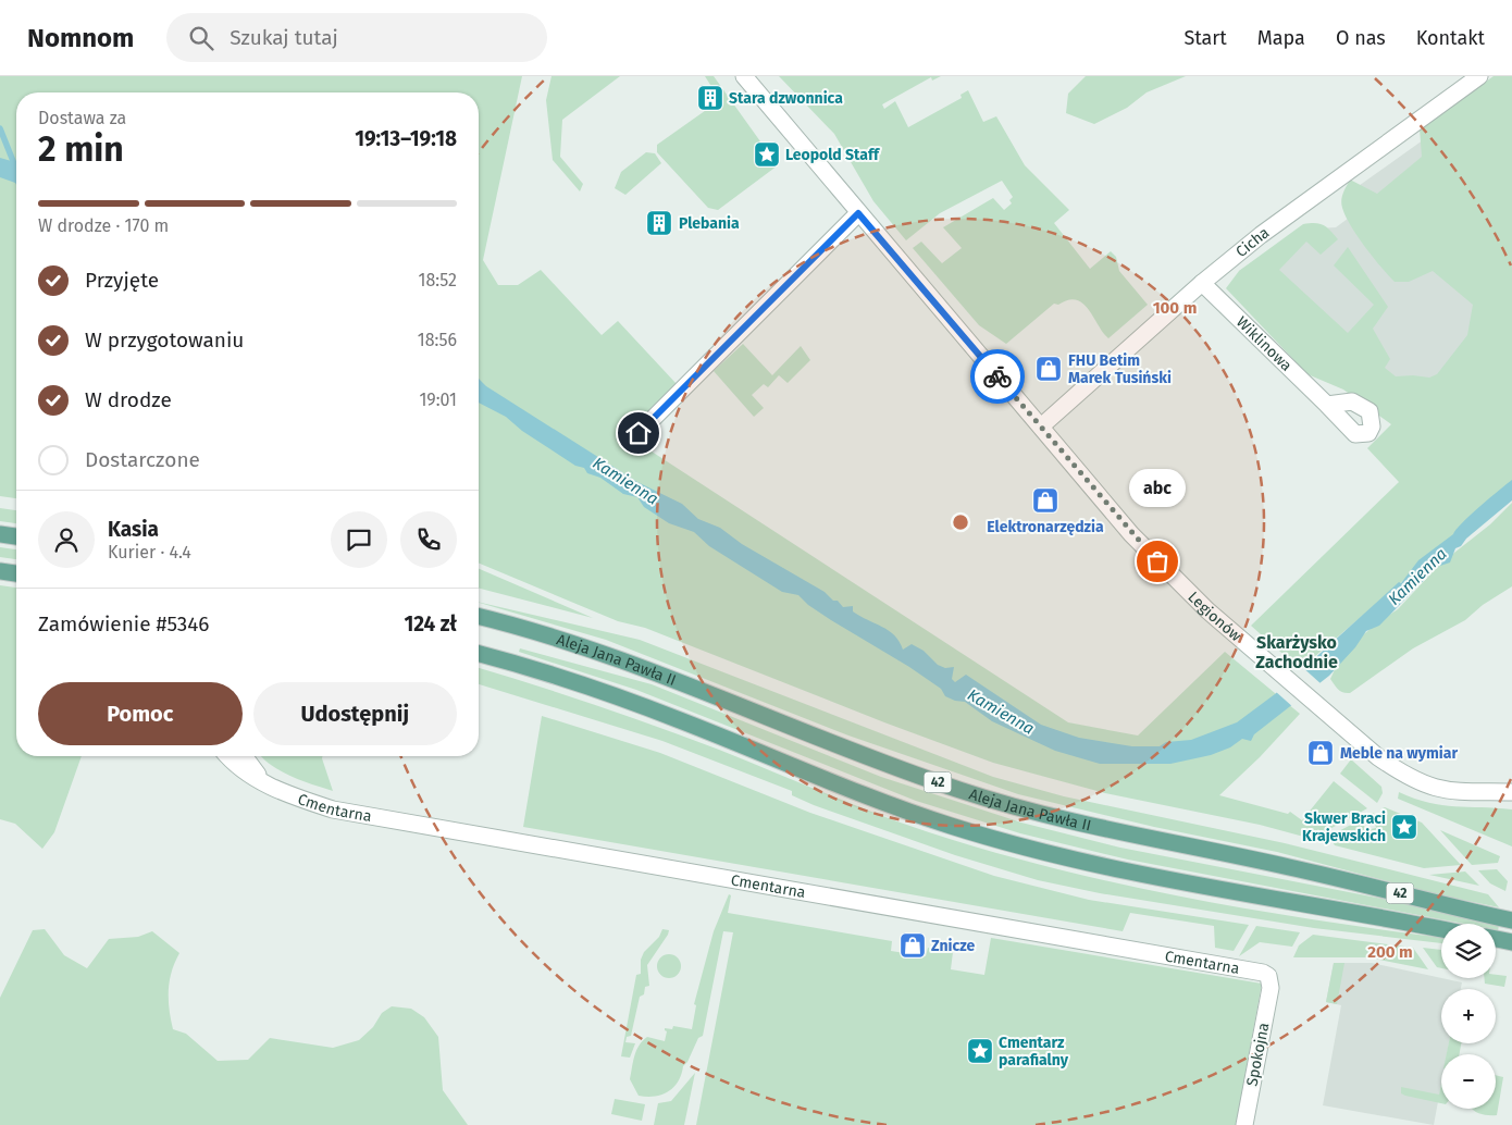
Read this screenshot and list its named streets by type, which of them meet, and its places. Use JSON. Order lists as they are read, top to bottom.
{
  "streets": {
    "main road": ["Aleja Jana Pawła II", "42"],
    "street": [
      "Cicha",
      "Wiklinowa",
      "Legionów",
      "Cmentarna",
      "Spokojna"
    ]
  },
  "crossings": [
    ["Cicha", "Wiklinowa"],
    ["Cicha", "Legionów"],
    ["Cmentarna", "Spokojna"]
  ],
  "districts": ["Skarżysko Zachodnie"],
  "water": ["Kamienna"],
  "places": {
    "building": ["Stara dzwonnica", "Plebania"],
    "place": ["Leopold Staff", "Skwer Braci Krajewskich", "Cmentarz parafialny"],
    "shop": [
      "FHU Betim Marek Tusiński",
      "Elektronarzędzia",
      "Meble na wymiar",
      "Znicze"
    ],
    "other": ["abc"]
  },
  "page": {
    "header": "Nomnom",
    "search": "Szukaj tutaj",
    "nav": [
      "Start",
      "Mapa",
      "O nas",
      "Kontakt"
    ],
    "heading": ["2 min", "Dostawa za", "19:13–19:18"],
    "panel": [
      "Kasia",
      "Kurier · 4.4",
      "Zamówienie #5346",
      "124 zł"
    ],
    "bar": "W drodze · 170 m",
    "list": [
      ["Przyjęte", "18:52"],
      ["W przygotowaniu", "18:56"],
      ["W drodze", "19:01"],
      "Dostarczone"
    ],
    "bubble": "abc",
    "buttons": ["Pomoc", "Udostępnij"],
    "map_buttons": ["+", "−"]
  },
  "rings": ["100 m", "200 m"]
}
